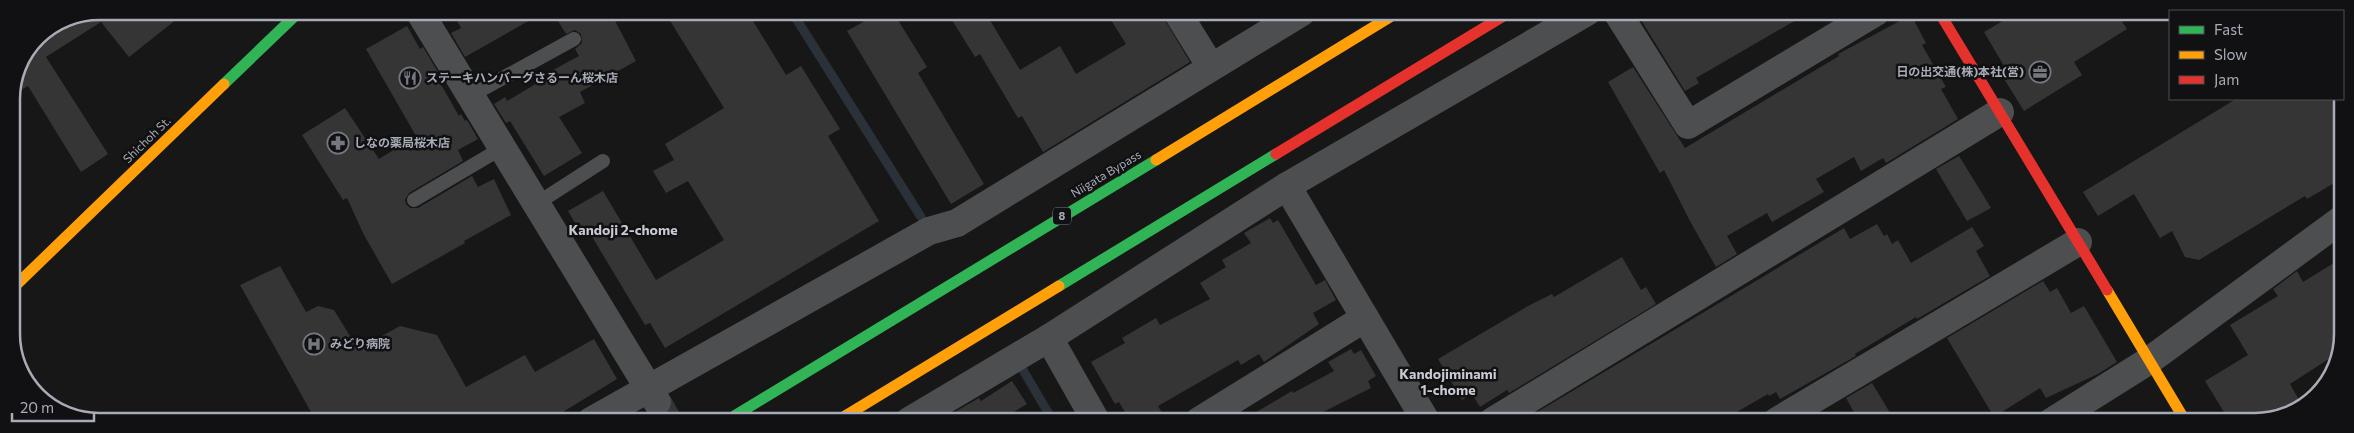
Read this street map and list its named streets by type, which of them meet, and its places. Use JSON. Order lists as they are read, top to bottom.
{
  "streets": {
    "main road": ["Shichoh St.", "Niigata Bypass", "8"]
  },
  "districts": ["Kandoji 2-chome", "Kandojiminami 1-chome"],
  "places": {
    "office": ["日の出交通(株)本社(営)"],
    "restaurant": ["ステーキハンバーグさるーん桜木店"],
    "pharmacy": ["しなの薬局桜木店"],
    "hospital": ["みどり病院"]
  },
  "legend": ["Fast", "Slow", "Jam"],
  "scale_bar": "20 m"
}
